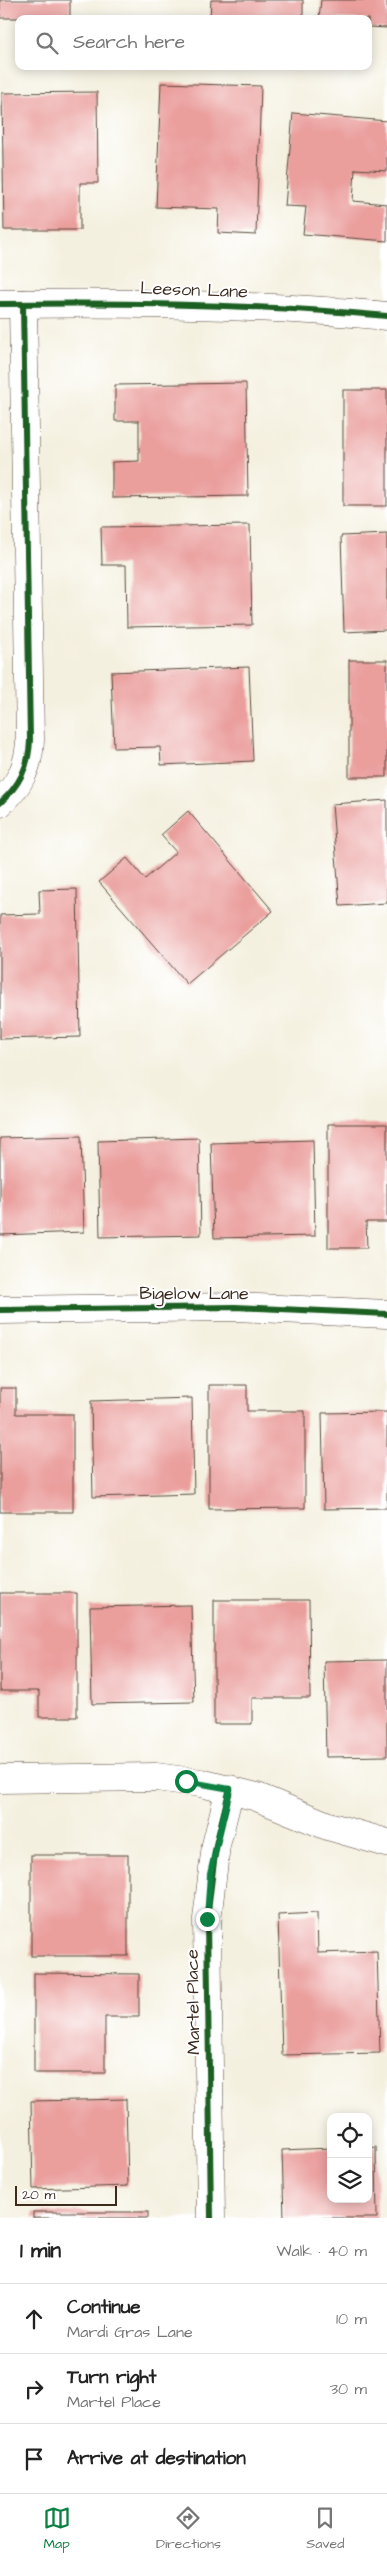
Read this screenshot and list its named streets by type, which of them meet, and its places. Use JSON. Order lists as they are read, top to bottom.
{
  "streets": {
    "street": ["Leeson Lane", "Bigelow Lane", "Martel Place"]
  },
  "scale_bar": "20 m",
  "page": {
    "search": "Search here",
    "scale": "20 m",
    "heading": ["1 min", "Walk · 40 m"],
    "list": [
      ["Continue", "Mardi Gras Lane", "10 m"],
      ["Turn right", "Martel Place", "30 m"],
      "Arrive at destination"
    ],
    "nav": ["Map", "Directions", "Saved"]
  }
}
